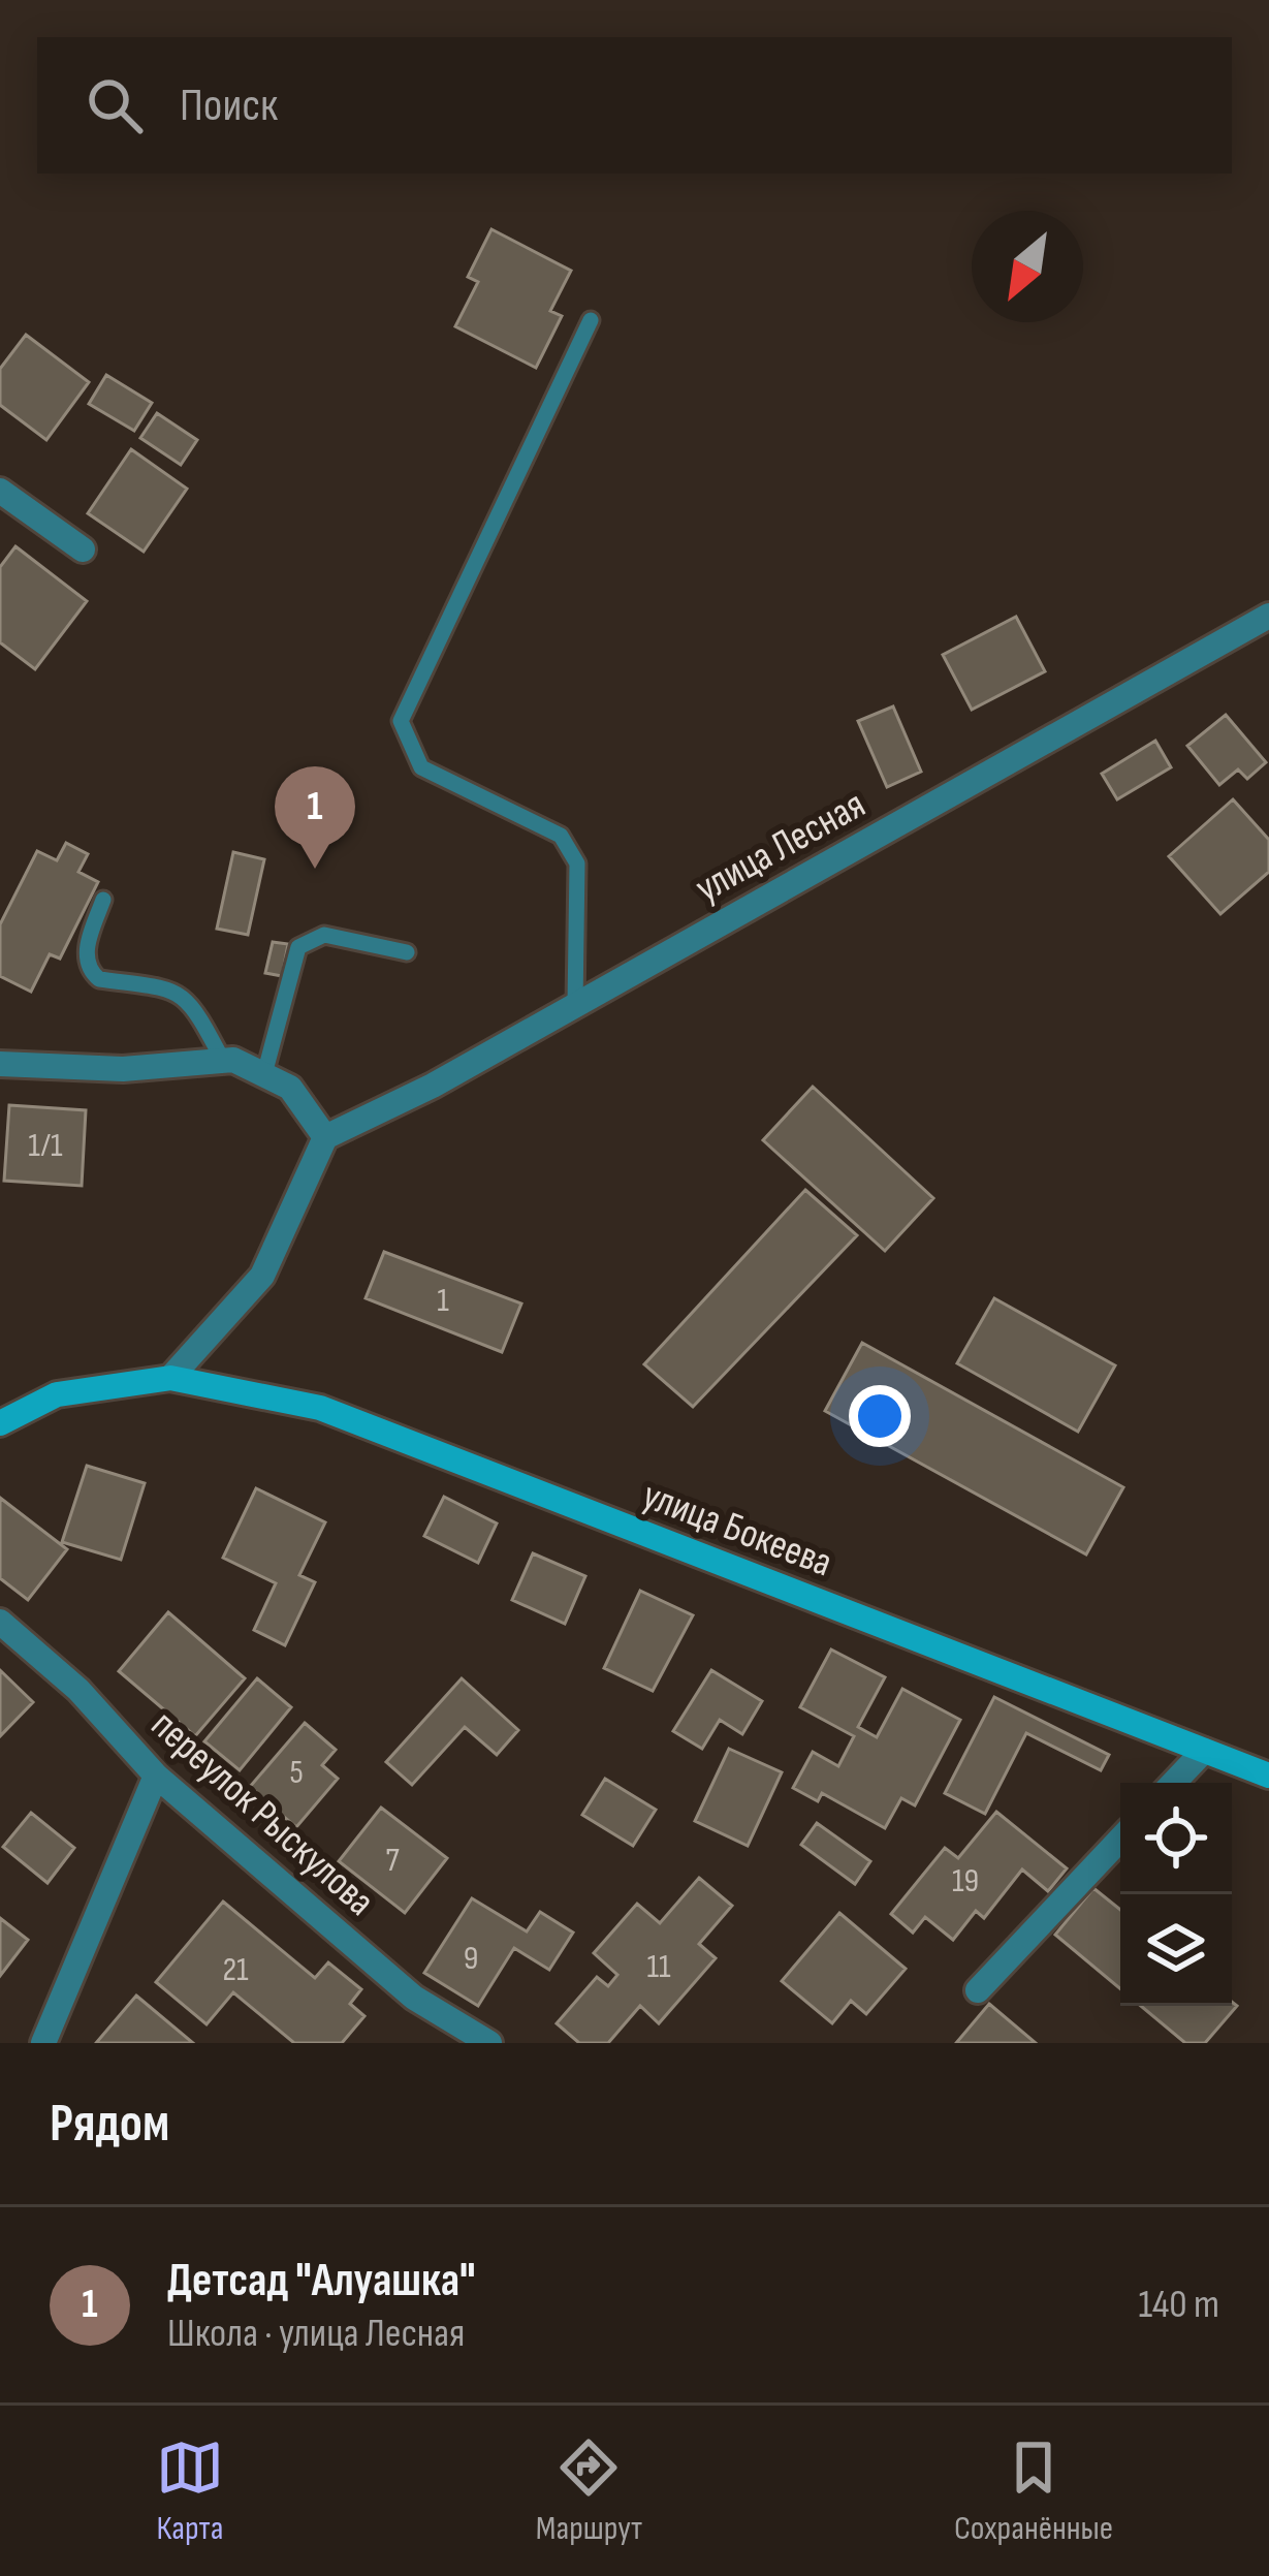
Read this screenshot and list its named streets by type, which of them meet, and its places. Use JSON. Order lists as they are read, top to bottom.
{
  "streets": {
    "main road": ["улица Бокеева"],
    "street": ["улица Лесная", "переулок Рыскулова"]
  },
  "house_numbers": [
    "1/1",
    "1",
    "5",
    "7",
    "19",
    "9",
    "11",
    "21"
  ],
  "north": "bottom left",
  "page": {
    "search": "Поиск",
    "pins": "1",
    "heading": "Рядом",
    "list": [
      {
        "mark": "1",
        "name": "Детсад \"Алуашка\"",
        "note": "Школа · улица Лесная",
        "value": "140 m"
      }
    ],
    "nav": ["Карта", "Маршрут", "Сохранённые"]
  }
}
